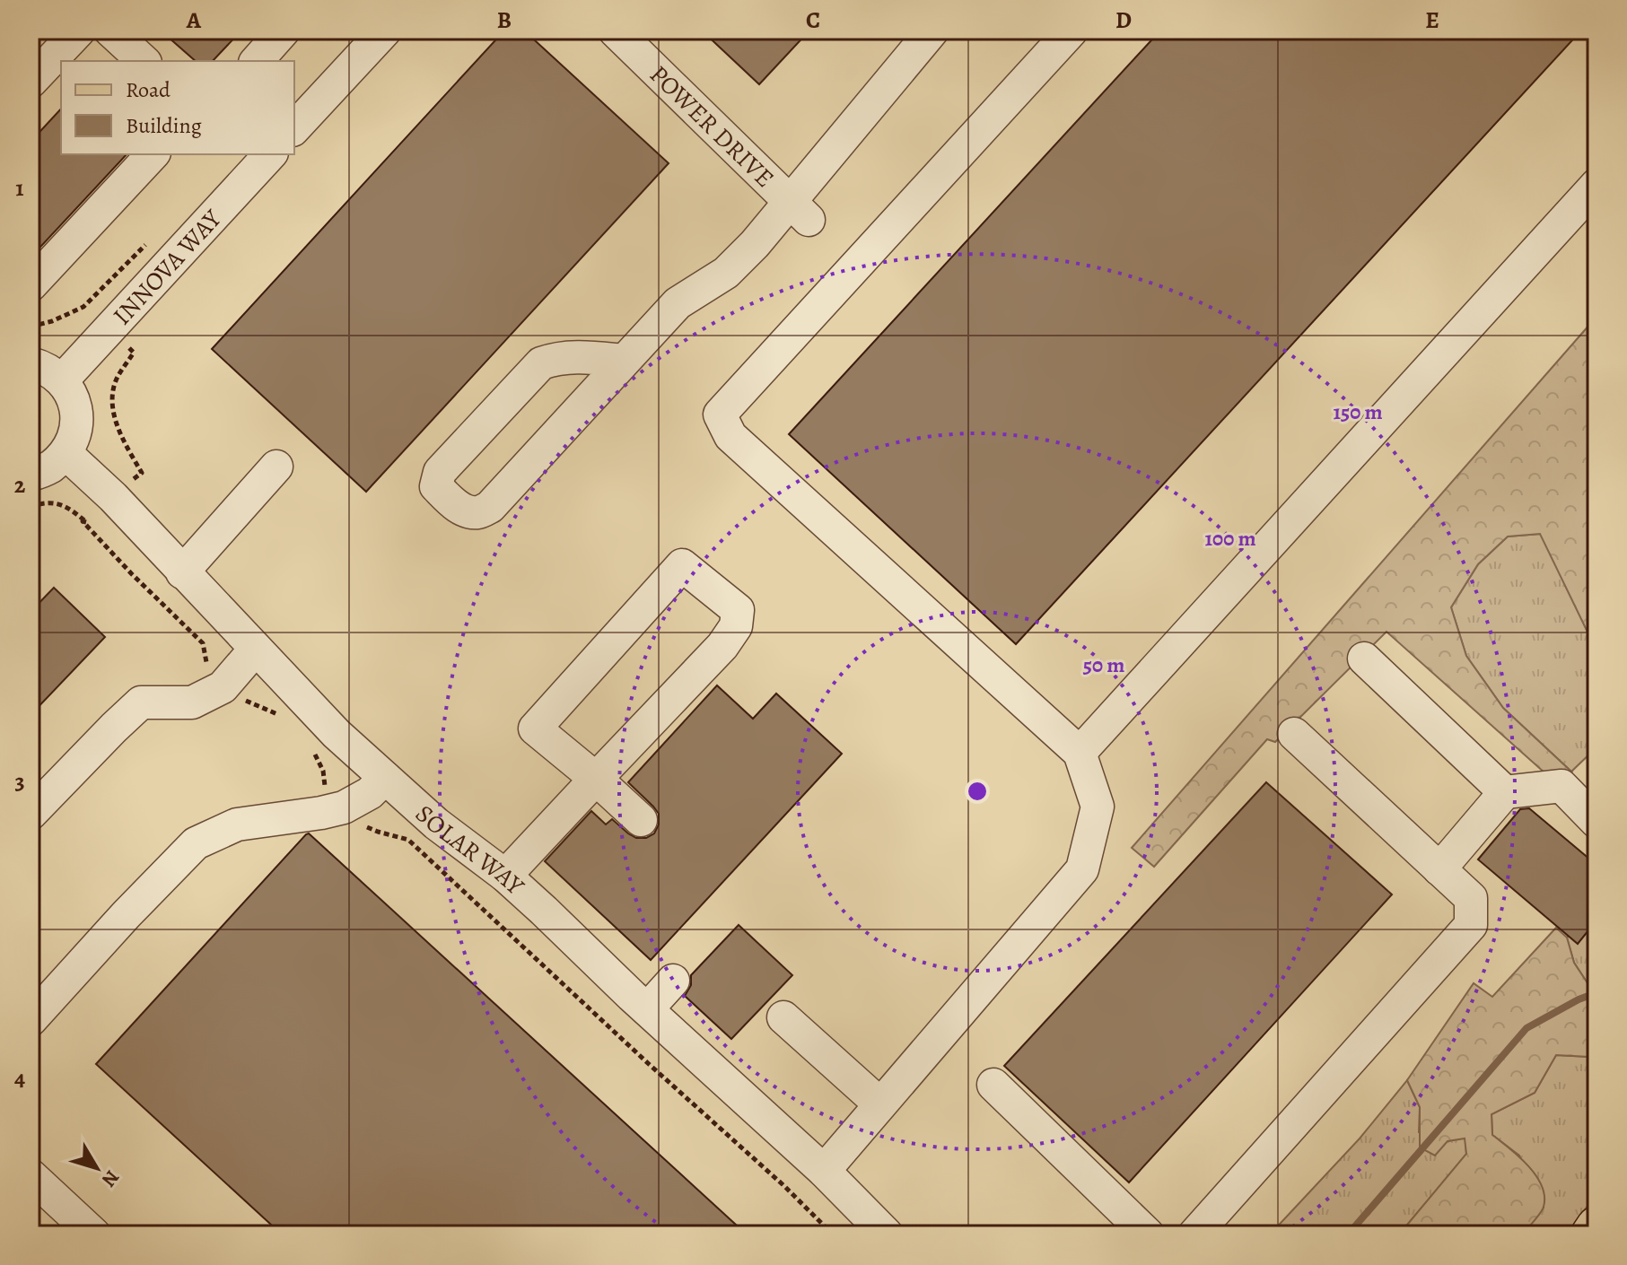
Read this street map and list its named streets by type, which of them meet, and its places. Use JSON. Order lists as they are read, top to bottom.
{
  "streets": {
    "street": ["POWER DRIVE", "INNOVA WAY", "SOLAR WAY"]
  },
  "legend": ["Road", "Building"],
  "north": "bottom right",
  "grid": {
    "columns": [
      "A",
      "B",
      "C",
      "D",
      "E"
    ],
    "rows": [
      "1",
      "2",
      "3",
      "4"
    ]
  },
  "rings": ["150 m", "100 m", "50 m"]
}
